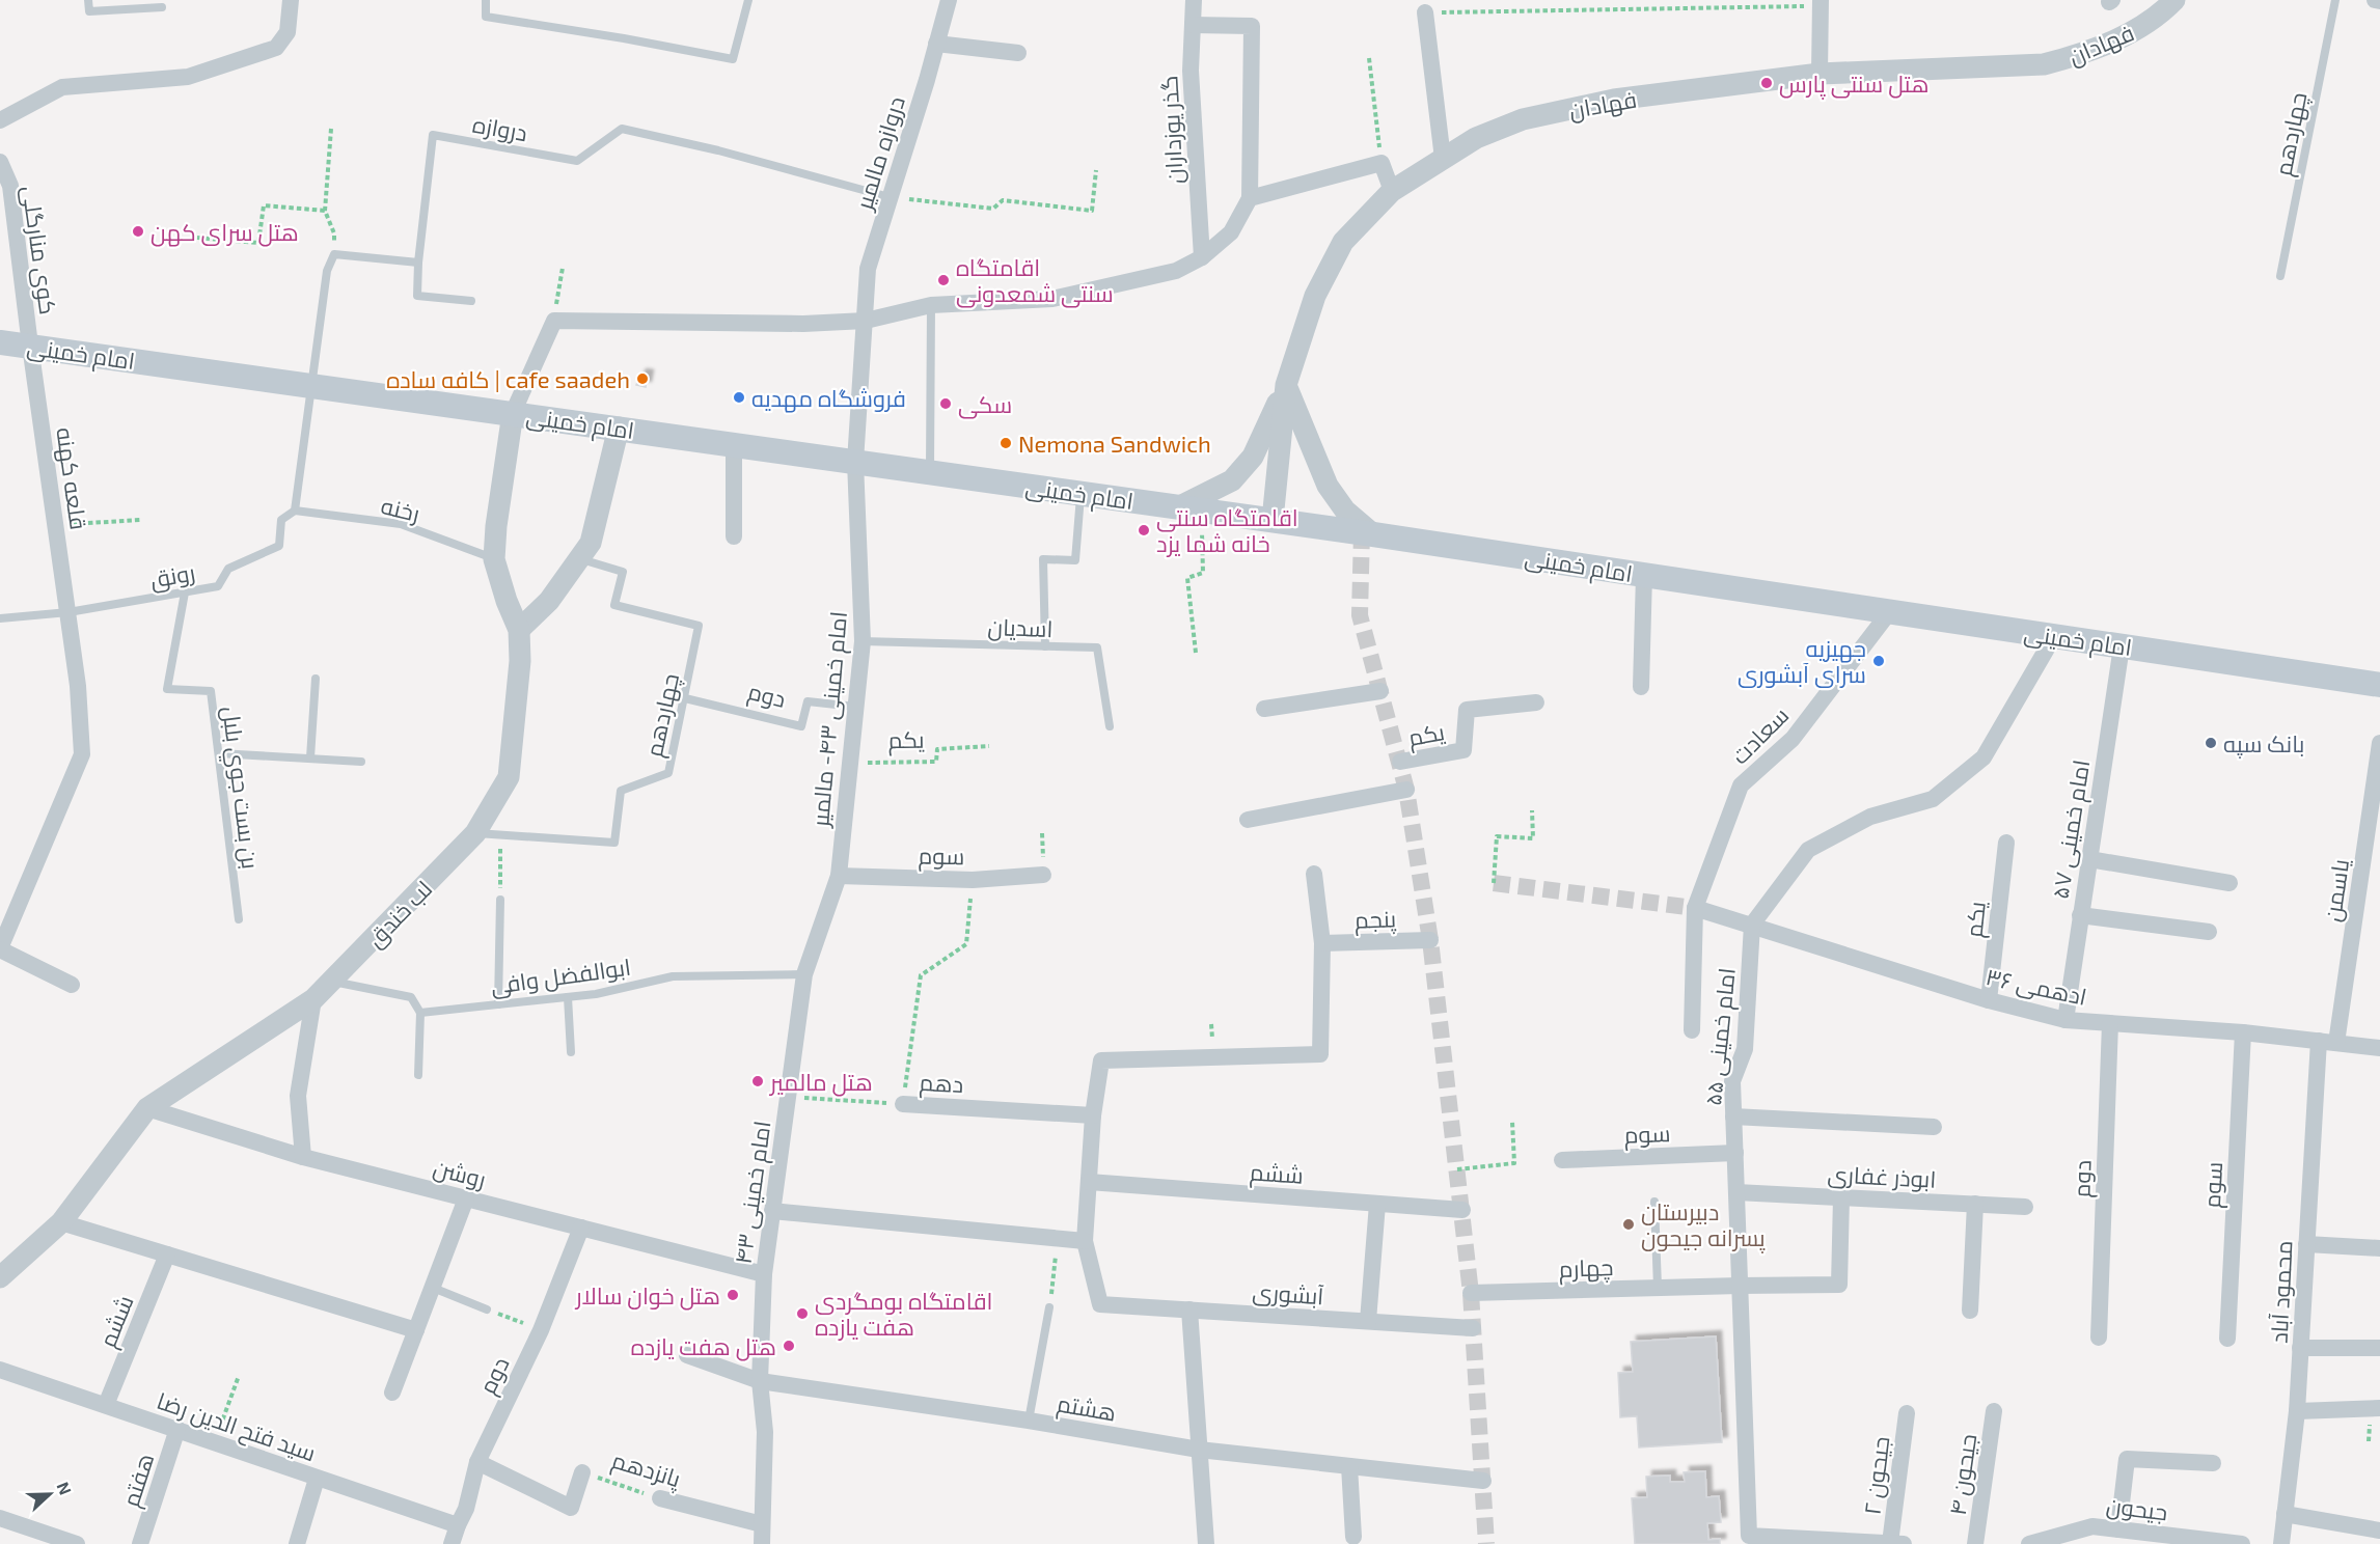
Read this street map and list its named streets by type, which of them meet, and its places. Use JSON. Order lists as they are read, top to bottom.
{
  "streets": {
    "main road": ["امام خمینی"],
    "street": [
      "فهادان",
      "گذر يوزداران",
      "دروازه مالمیر",
      "کوی منارگلی",
      "قلعه کهنه",
      "دوم",
      "امام خمینی ۴۳- مالمیر",
      "یکم",
      "سعادت",
      "امام خمینی ۵۷",
      "سوم",
      "یاسمن",
      "لب خندق",
      "پنجم",
      "ادهمی ۳۶",
      "امام خمینی ۵۵",
      "دهم",
      "روشن",
      "ششم",
      "ابوذر غفاری",
      "امام خمینی ۴۳",
      "چهارم",
      "محمود آباد",
      "آبشوری",
      "هشتم",
      "سید فتح الدین رضا",
      "پانزدهم",
      "جیحون ۴",
      "جیحون ۲",
      "هفتم",
      "جیحون"
    ],
    "lane": [
      "دروازه",
      "چهاردهم",
      "رخنه",
      "رونق",
      "اسدیان",
      "بن بست جوي بلبل",
      "ابوالفضل وافی"
    ]
  },
  "crossings": [
    ["فهادان", "امام خمینی"],
    ["دروازه", "دروازه مالمیر"],
    ["چهاردهم", "دوم"],
    ["چهاردهم", "لب خندق"],
    ["دروازه مالمیر", "امام خمینی"],
    ["دروازه مالمیر", "امام خمینی ۴۳- مالمیر"],
    ["کوی منارگلی", "امام خمینی"],
    ["کوی منارگلی", "قلعه کهنه"],
    ["امام خمینی", "قلعه کهنه"],
    ["امام خمینی", "رونق"],
    ["امام خمینی", "امام خمینی ۴۳- مالمیر"],
    ["امام خمینی", "سعادت"],
    ["امام خمینی", "امام خمینی ۵۷"],
    ["امام خمینی", "لب خندق"],
    ["قلعه کهنه", "رونق"],
    ["رخنه", "رونق"],
    ["رخنه", "لب خندق"],
    ["رونق", "بن بست جوي بلبل"],
    ["اسدیان", "امام خمینی ۴۳- مالمیر"],
    ["دوم", "امام خمینی ۴۳- مالمیر"],
    ["دوم", "ادهمی ۳۶"],
    ["دوم", "روشن"],
    ["دوم", "سید فتح الدین رضا"],
    ["دوم", "پانزدهم"],
    ["امام خمینی ۴۳- مالمیر", "یکم"],
    ["امام خمینی ۴۳- مالمیر", "سوم"],
    ["امام خمینی ۴۳- مالمیر", "ابوالفضل وافی"],
    ["امام خمینی ۴۳- مالمیر", "امام خمینی ۴۳"],
    ["یکم", "ادهمی ۳۶"],
    ["سعادت", "ادهمی ۳۶"],
    ["امام خمینی ۵۷", "ادهمی ۳۶"],
    ["سوم", "ادهمی ۳۶"],
    ["سوم", "امام خمینی ۵۵"],
    ["یاسمن", "ادهمی ۳۶"],
    ["یاسمن", "محمود آباد"],
    ["لب خندق", "روشن"],
    ["ابوالفضل وافی", "امام خمینی ۴۳"],
    ["ادهمی ۳۶", "امام خمینی ۵۵"],
    ["ادهمی ۳۶", "محمود آباد"],
    ["امام خمینی ۵۵", "ابوذر غفاری"],
    ["امام خمینی ۵۵", "چهارم"],
    ["دهم", "امام خمینی ۴۳"],
    ["روشن", "امام خمینی ۴۳"],
    ["ششم", "سید فتح الدین رضا"],
    ["امام خمینی ۴۳", "هشتم"],
    ["امام خمینی ۴۳", "پانزدهم"],
    ["سید فتح الدین رضا", "هفتم"]
  ],
  "places": [
    "هتل سنتی پارس",
    "هتل سرای کهن",
    "اقامتگاه سنتی شمعدونی",
    "کافه ساده | cafe saadeh",
    "فروشگاه مهدیه",
    "سکی",
    "Nemona Sandwich",
    "اقامتگاه سنتی خانه شما یزد",
    "جهیزیه سرای آبشوری",
    "بانک سپه",
    "هتل مالمير",
    "دبیرستان پسرانه جیحون",
    "هتل خوان سالار",
    "اقامتگاه بومگردی هفت یازده",
    "هتل هفت یازده"
  ],
  "north": "right"
}
